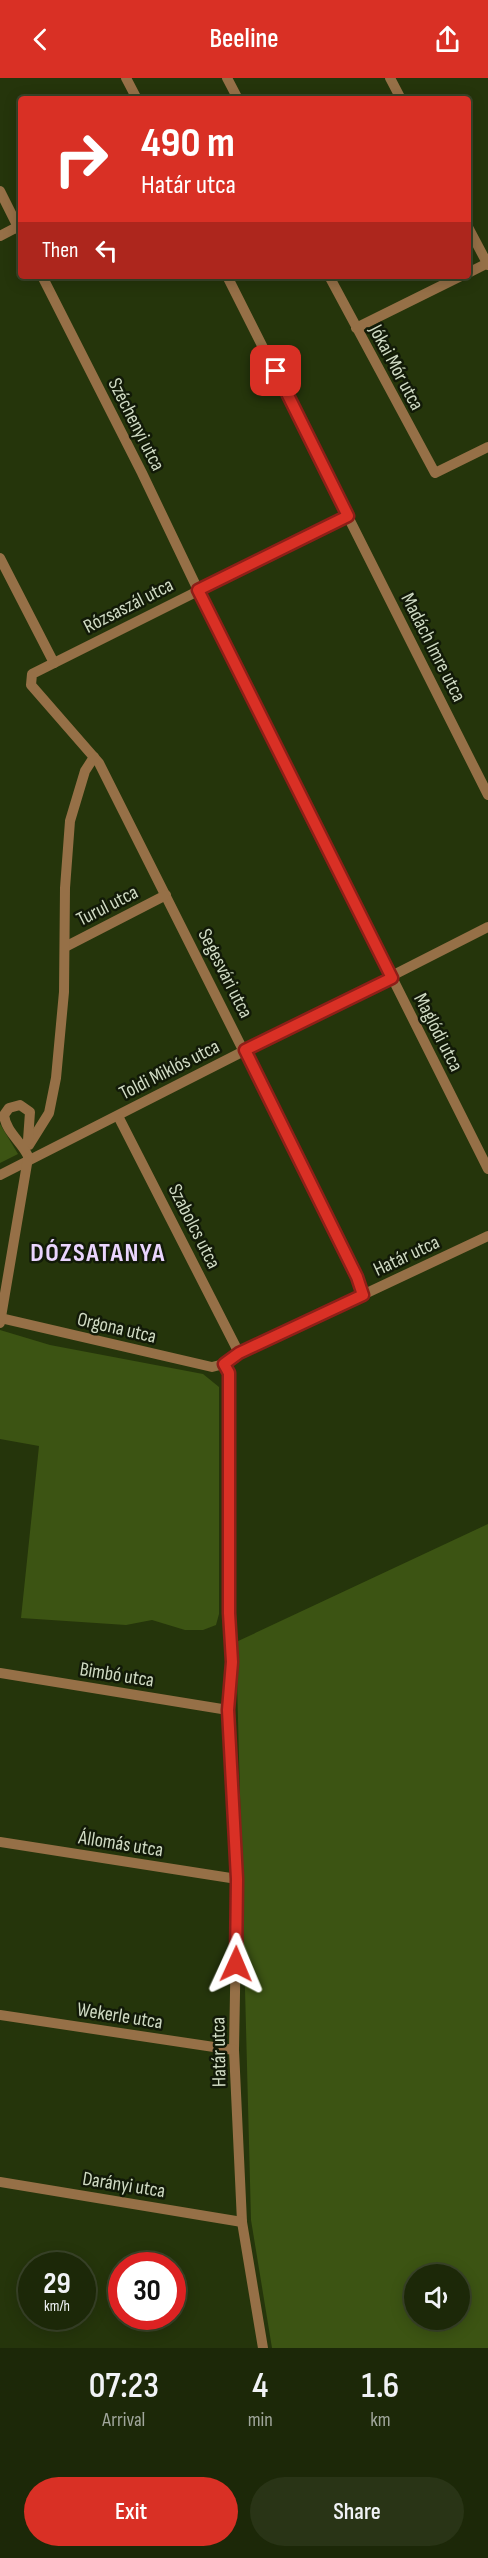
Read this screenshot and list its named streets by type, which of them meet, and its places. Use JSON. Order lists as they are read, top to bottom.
{
  "streets": {
    "street": [
      "Jókai Mór utca",
      "Széchenyi utca",
      "Rózsaszál utca",
      "Madách Imre utca",
      "Turul utca",
      "Segesvári utca",
      "Maglódi utca",
      "Toldi Miklós utca",
      "Szabolcs utca",
      "Határ utca",
      "Orgona utca",
      "Bimbó utca",
      "Állomás utca",
      "Wekerle utca",
      "Darányi utca"
    ]
  },
  "crossings": [
    ["Széchenyi utca", "Rózsaszál utca"],
    ["Széchenyi utca", "Maglódi utca"],
    ["Rózsaszál utca", "Madách Imre utca"],
    ["Rózsaszál utca", "Segesvári utca"],
    ["Rózsaszál utca", "Maglódi utca"],
    ["Turul utca", "Segesvári utca"],
    ["Segesvári utca", "Toldi Miklós utca"],
    ["Segesvári utca", "Határ utca"],
    ["Maglódi utca", "Toldi Miklós utca"],
    ["Toldi Miklós utca", "Szabolcs utca"],
    ["Szabolcs utca", "Határ utca"],
    ["Határ utca", "Orgona utca"],
    ["Határ utca", "Bimbó utca"],
    ["Határ utca", "Állomás utca"],
    ["Határ utca", "Wekerle utca"],
    ["Határ utca", "Darányi utca"]
  ],
  "districts": ["DÓZSATANYA"],
  "page": {
    "header": "Beeline",
    "turn": ["490 m", "Határ utca"],
    "then": "Then",
    "speed": "29 km/h",
    "limit": "30",
    "eta": [
      "07:23",
      "Arrival",
      "4",
      "min",
      "1.6",
      "km"
    ],
    "buttons": ["Exit", "Share"]
  }
}
